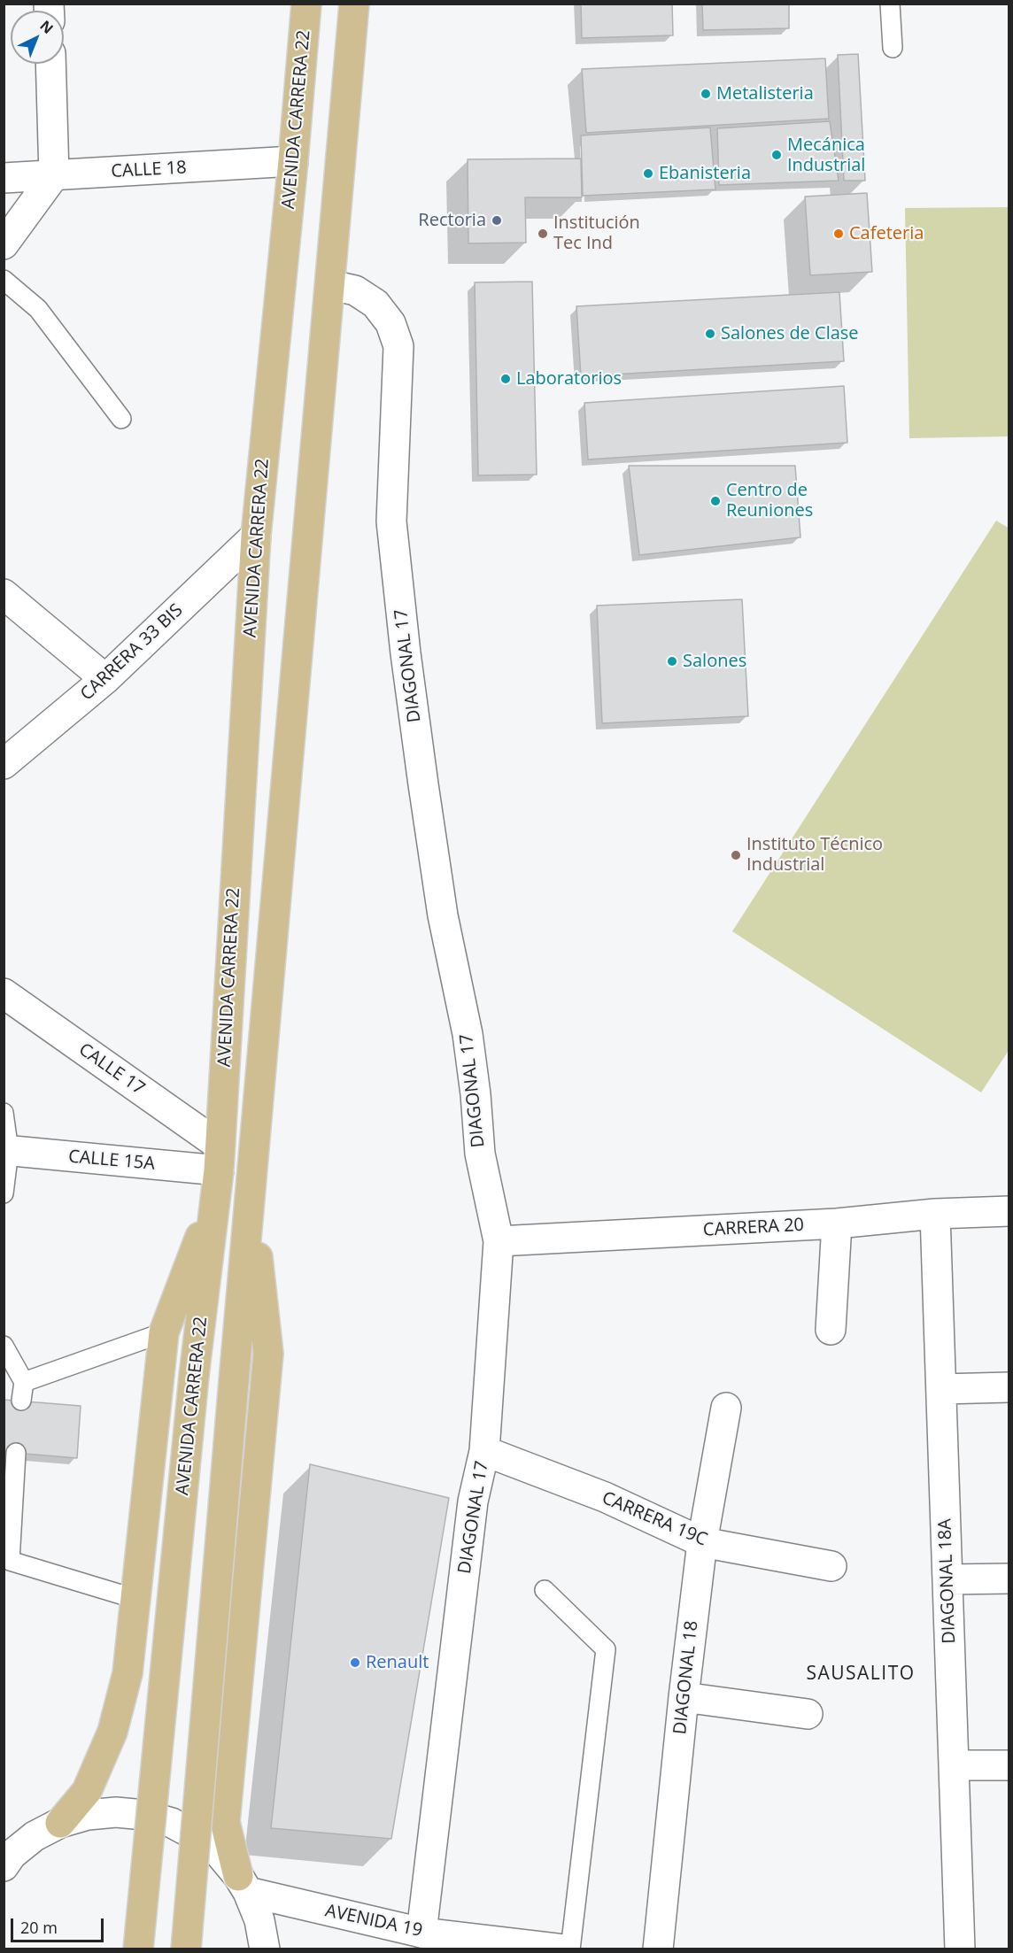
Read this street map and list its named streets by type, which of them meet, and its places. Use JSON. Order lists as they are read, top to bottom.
{
  "streets": {
    "main road": ["AVENIDA CARRERA 22"],
    "street": [
      "CALLE 18",
      "CARRERA 33 BIS",
      "DIAGONAL 17",
      "CALLE 17",
      "CALLE 15A",
      "CARRERA 20",
      "CARRERA 19C",
      "DIAGONAL 18A",
      "DIAGONAL 18",
      "AVENIDA 19"
    ]
  },
  "crossings": [
    ["AVENIDA CARRERA 22", "CALLE 18"],
    ["AVENIDA CARRERA 22", "CARRERA 33 BIS"],
    ["AVENIDA CARRERA 22", "CALLE 17"],
    ["AVENIDA CARRERA 22", "CALLE 15A"],
    ["DIAGONAL 17", "CARRERA 20"],
    ["DIAGONAL 17", "CARRERA 19C"],
    ["DIAGONAL 17", "AVENIDA 19"],
    ["CALLE 17", "CALLE 15A"],
    ["CARRERA 20", "DIAGONAL 18A"],
    ["CARRERA 19C", "DIAGONAL 18"]
  ],
  "districts": ["SAUSALITO"],
  "places": [
    "Metalisteria",
    "Mecánica Industrial",
    "Ebanisteria",
    "Rectoria",
    "Institución Tec Ind",
    "Cafeteria",
    "Salones de Clase",
    "Laboratorios",
    "Centro de Reuniones",
    "Salones",
    "Instituto Técnico Industrial",
    "Renault"
  ],
  "scale_bar": "20 m",
  "north": "top right"
}
